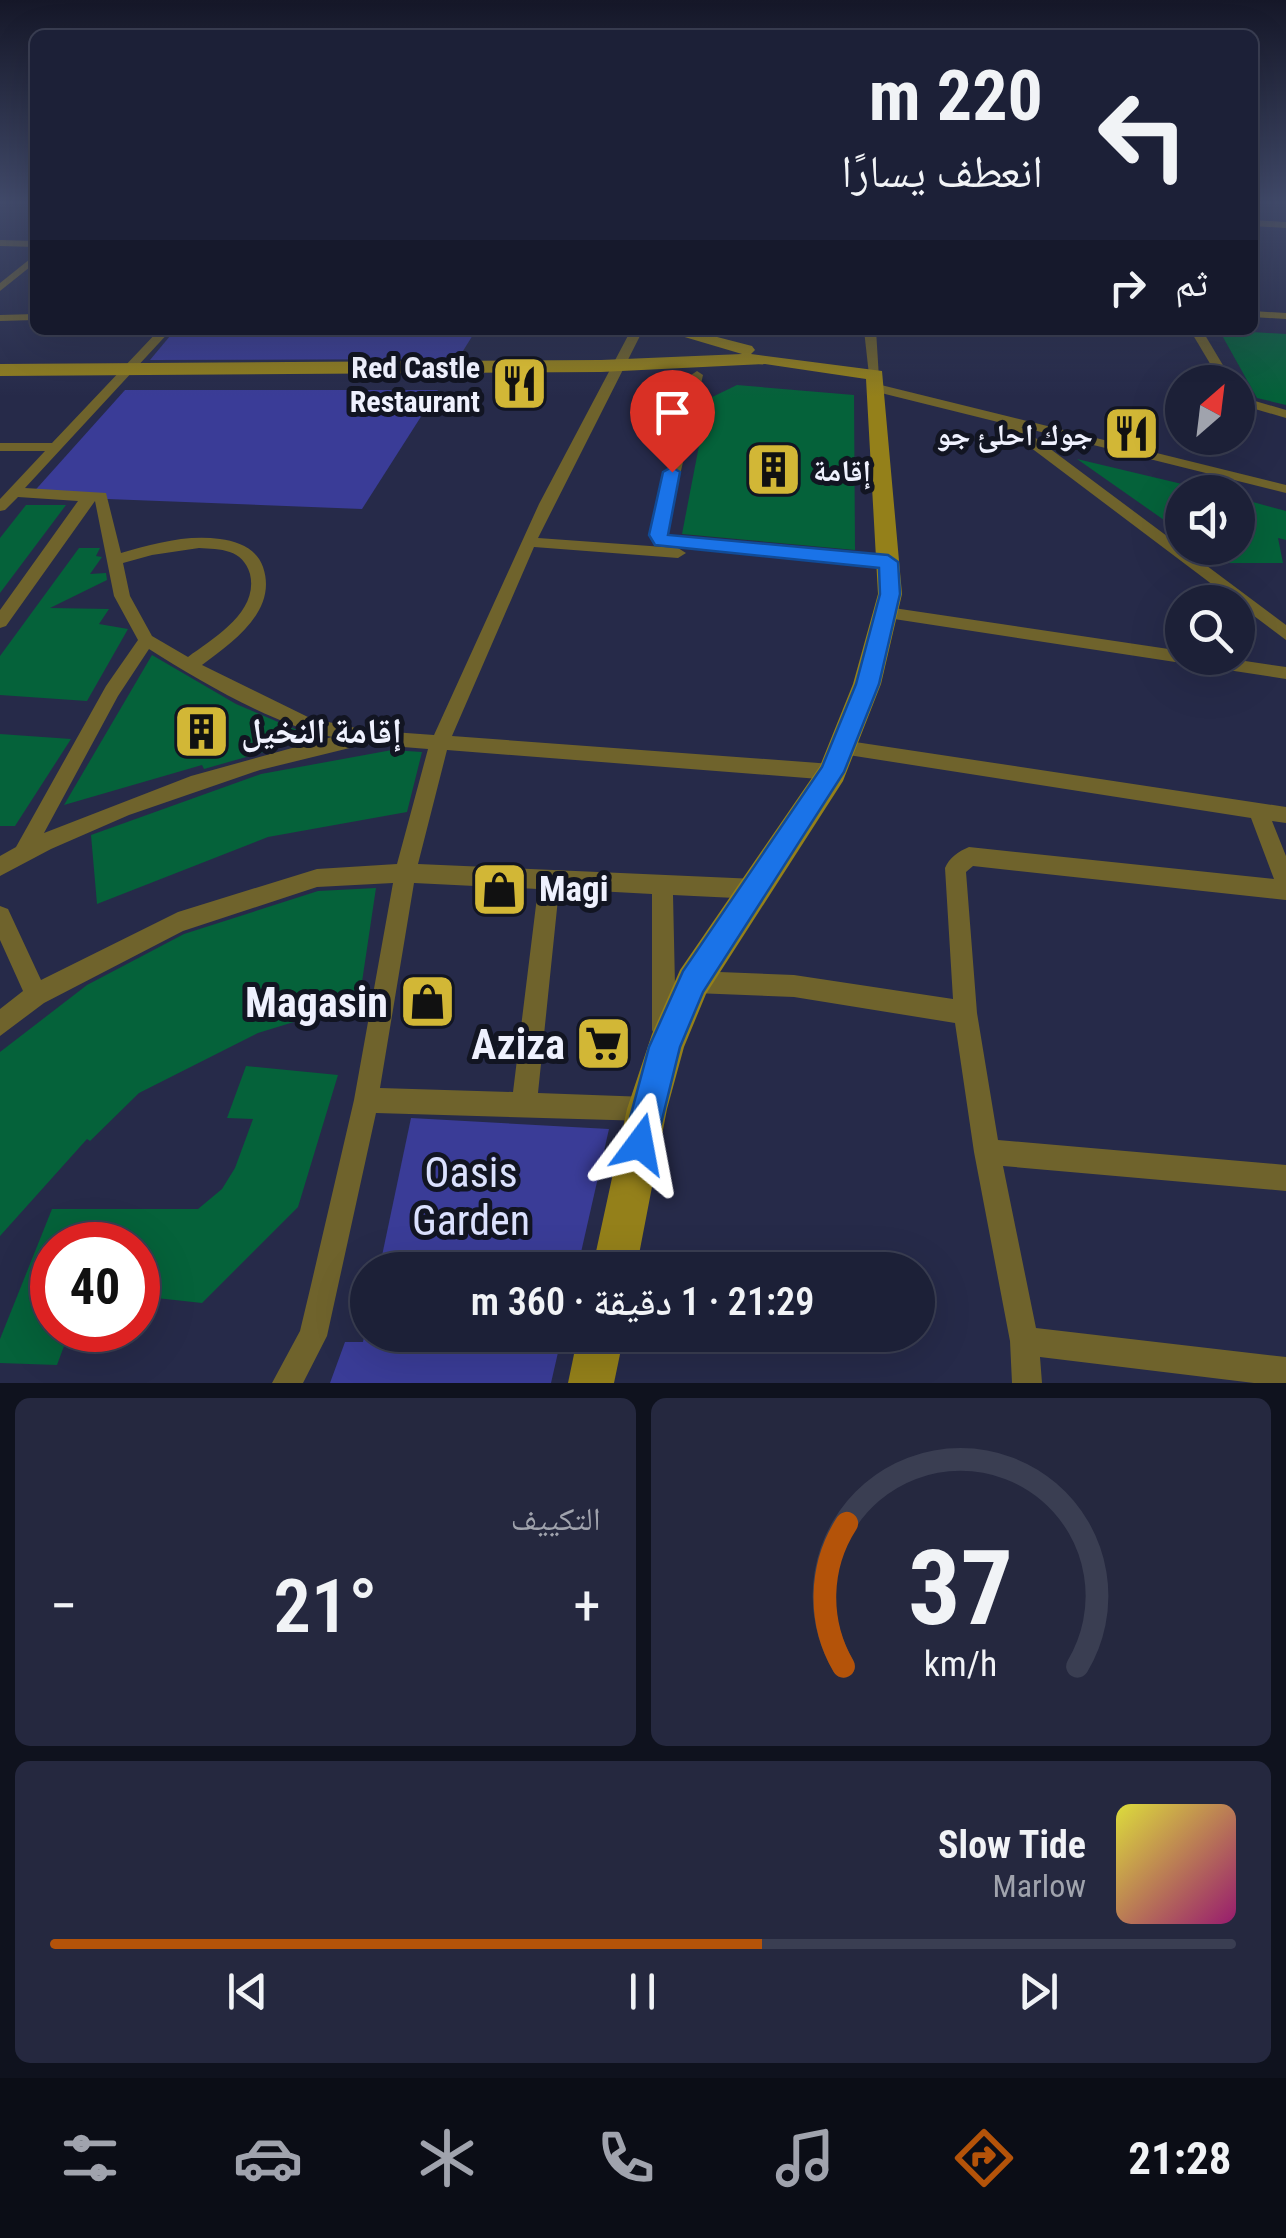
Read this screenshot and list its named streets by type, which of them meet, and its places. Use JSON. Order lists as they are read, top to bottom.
{
  "parks": ["Oasis Garden"],
  "places": {
    "restaurant": ["Red Castle Restaurant", "جوك احلئ جو"],
    "building": ["إقامة", "إقامة النخيل"],
    "shop": ["Magi", "Magasin"],
    "supermarket": ["Aziza"]
  },
  "north": "top right",
  "page": {
    "turn": ["220 m", "انعطف يسارًا"],
    "then": "ثم",
    "limit": "40",
    "trip": "21:29 · 1 دقيقة · 360 m",
    "tile": "التكييف",
    "heat": ["−", "21°", "+"],
    "song": ["Slow Tide", "Marlow"],
    "tabs": "21:28",
    "gauge": ["37", "km/h"]
  }
}
